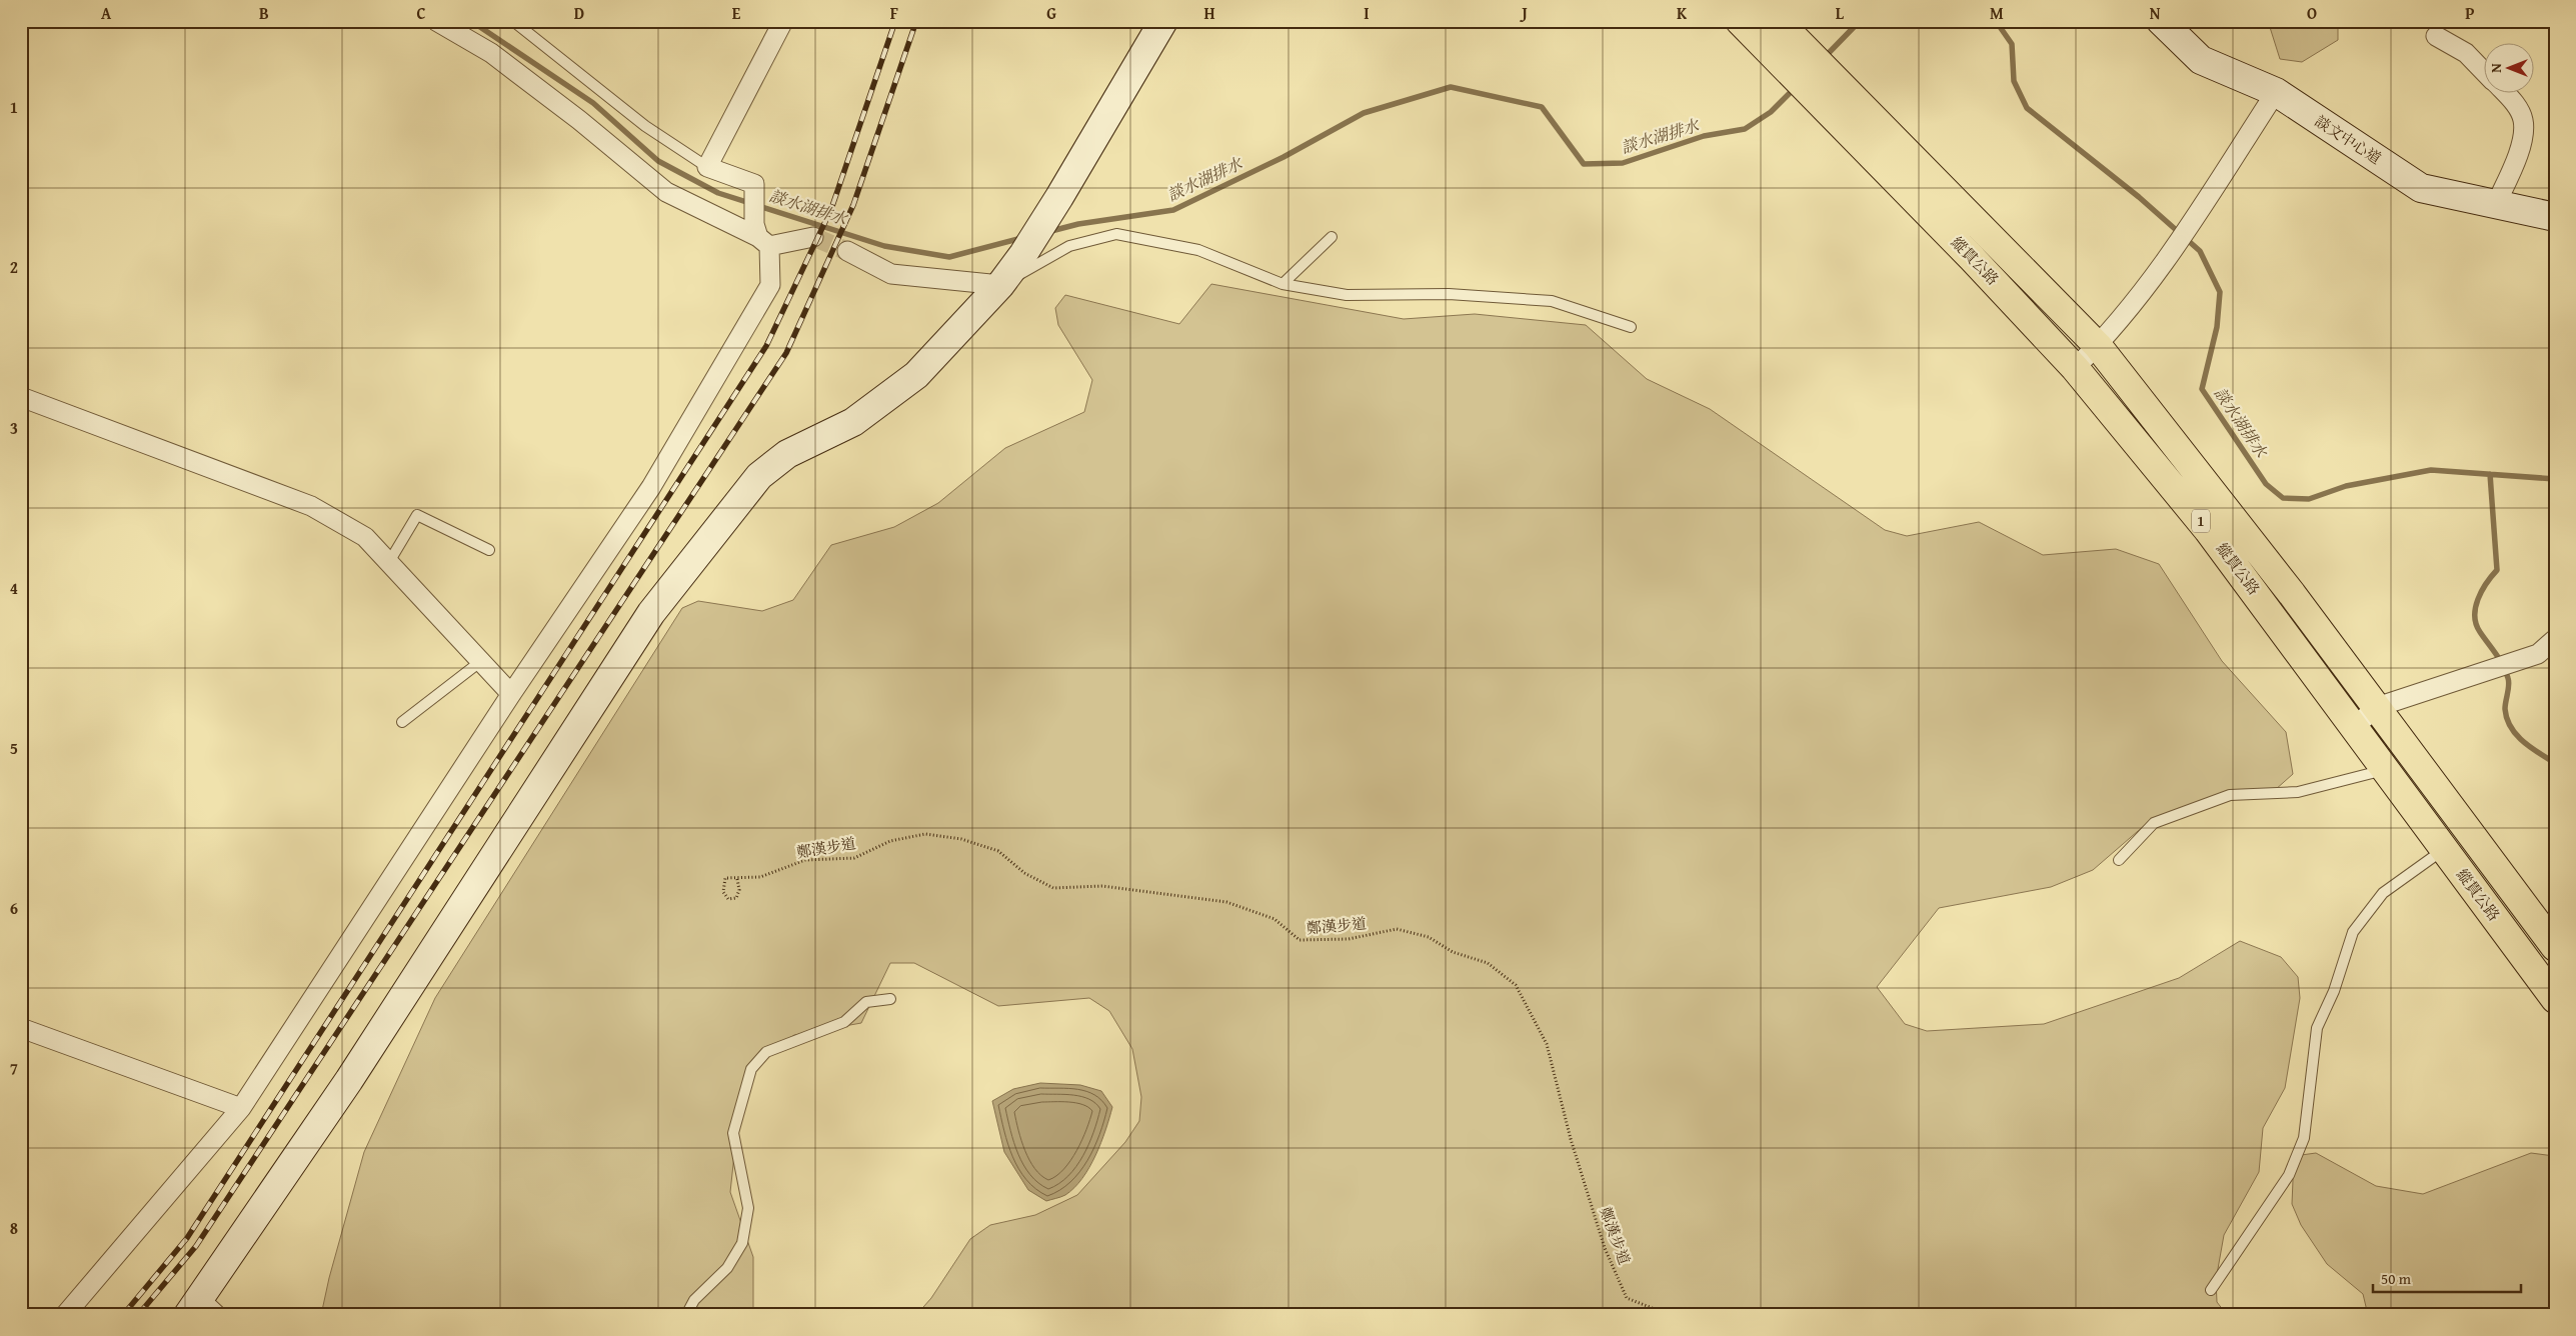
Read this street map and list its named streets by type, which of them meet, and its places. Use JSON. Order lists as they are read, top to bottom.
{
  "streets": {
    "main road": ["縱貫公路", "1"],
    "street": ["談文中心道"],
    "path": ["鄭漢步道"]
  },
  "water": ["談水湖排水"],
  "scale_bar": "50 m",
  "north": "left",
  "grid": {
    "columns": [
      "A",
      "B",
      "C",
      "D",
      "E",
      "F",
      "G",
      "H",
      "I",
      "J",
      "K",
      "L",
      "M",
      "N",
      "O",
      "P"
    ],
    "rows": [
      "1",
      "2",
      "3",
      "4",
      "5",
      "6",
      "7",
      "8"
    ]
  }
}
